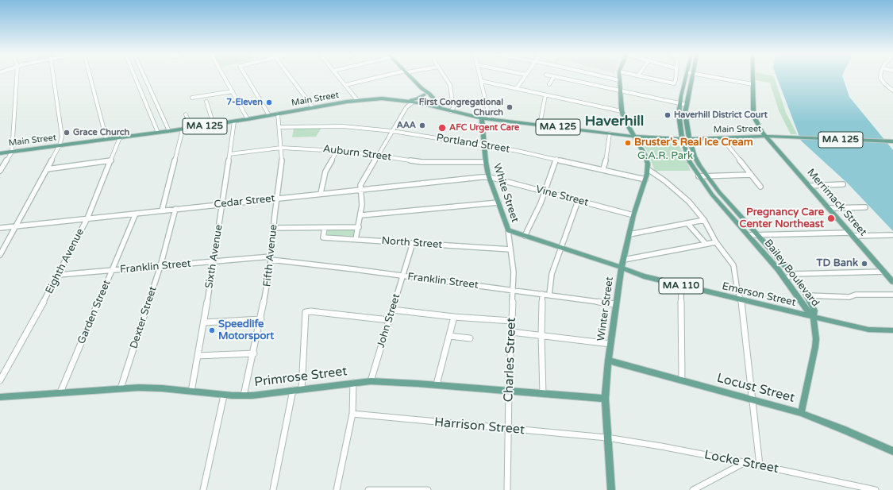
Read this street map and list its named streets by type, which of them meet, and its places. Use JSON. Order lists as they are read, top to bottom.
{
  "streets": {
    "main road": [
      "Main Street",
      "MA 125",
      "White Street",
      "Merrimack Street",
      "Bailey Boulevard",
      "MA 110",
      "Emerson Street",
      "Winter Street",
      "Primrose Street",
      "Locust Street"
    ],
    "street": [
      "Portland Street",
      "Auburn Street",
      "Vine Street",
      "Cedar Street",
      "North Street",
      "Fifth Avenue",
      "Sixth Avenue",
      "Eighth Avenue",
      "Franklin Street",
      "Garden Street",
      "Dexter Street",
      "John Street",
      "Charles Street",
      "Harrison Street",
      "Locke Street"
    ]
  },
  "crossings": [
    ["Main Street", "MA 125"],
    ["Main Street", "White Street"],
    ["Main Street", "Merrimack Street"],
    ["Main Street", "Fifth Avenue"],
    ["Main Street", "Sixth Avenue"],
    ["Main Street", "Eighth Avenue"],
    ["Main Street", "Bailey Boulevard"],
    ["Main Street", "Winter Street"],
    ["MA 125", "Merrimack Street"],
    ["Portland Street", "White Street"],
    ["Portland Street", "Fifth Avenue"],
    ["Portland Street", "Winter Street"],
    ["Auburn Street", "White Street"],
    ["Auburn Street", "Fifth Avenue"],
    ["Auburn Street", "Sixth Avenue"],
    ["White Street", "Vine Street"],
    ["White Street", "Cedar Street"],
    ["White Street", "Emerson Street"],
    ["White Street", "Winter Street"],
    ["White Street", "Charles Street"],
    ["Vine Street", "Cedar Street"],
    ["Vine Street", "Winter Street"],
    ["Cedar Street", "Fifth Avenue"],
    ["Cedar Street", "Sixth Avenue"],
    ["Cedar Street", "Eighth Avenue"],
    ["Cedar Street", "Garden Street"],
    ["Cedar Street", "Dexter Street"],
    ["North Street", "John Street"],
    ["North Street", "Charles Street"],
    ["Fifth Avenue", "Franklin Street"],
    ["Fifth Avenue", "Primrose Street"],
    ["Sixth Avenue", "Franklin Street"],
    ["Sixth Avenue", "Primrose Street"],
    ["Eighth Avenue", "Franklin Street"],
    ["Franklin Street", "Winter Street"],
    ["Franklin Street", "Garden Street"],
    ["Franklin Street", "Dexter Street"],
    ["Franklin Street", "John Street"],
    ["Franklin Street", "Charles Street"],
    ["Bailey Boulevard", "Emerson Street"],
    ["Emerson Street", "Winter Street"],
    ["Winter Street", "Primrose Street"],
    ["Winter Street", "Locust Street"],
    ["Winter Street", "Harrison Street"],
    ["Winter Street", "Locke Street"],
    ["Garden Street", "Primrose Street"],
    ["Dexter Street", "Primrose Street"],
    ["John Street", "Primrose Street"],
    ["Charles Street", "Primrose Street"],
    ["Charles Street", "Harrison Street"],
    ["Harrison Street", "Locke Street"]
  ],
  "districts": ["Haverhill"],
  "parks": ["G.A.R. Park"],
  "places": [
    "7-Eleven",
    "First Congregational Church",
    "Haverhill District Court",
    "AAA",
    "AFC Urgent Care",
    "Grace Church",
    "Bruster's Real Ice Cream",
    "Pregnancy Care Center Northeast",
    "TD Bank",
    "Speedlife Motorsport"
  ]
}
